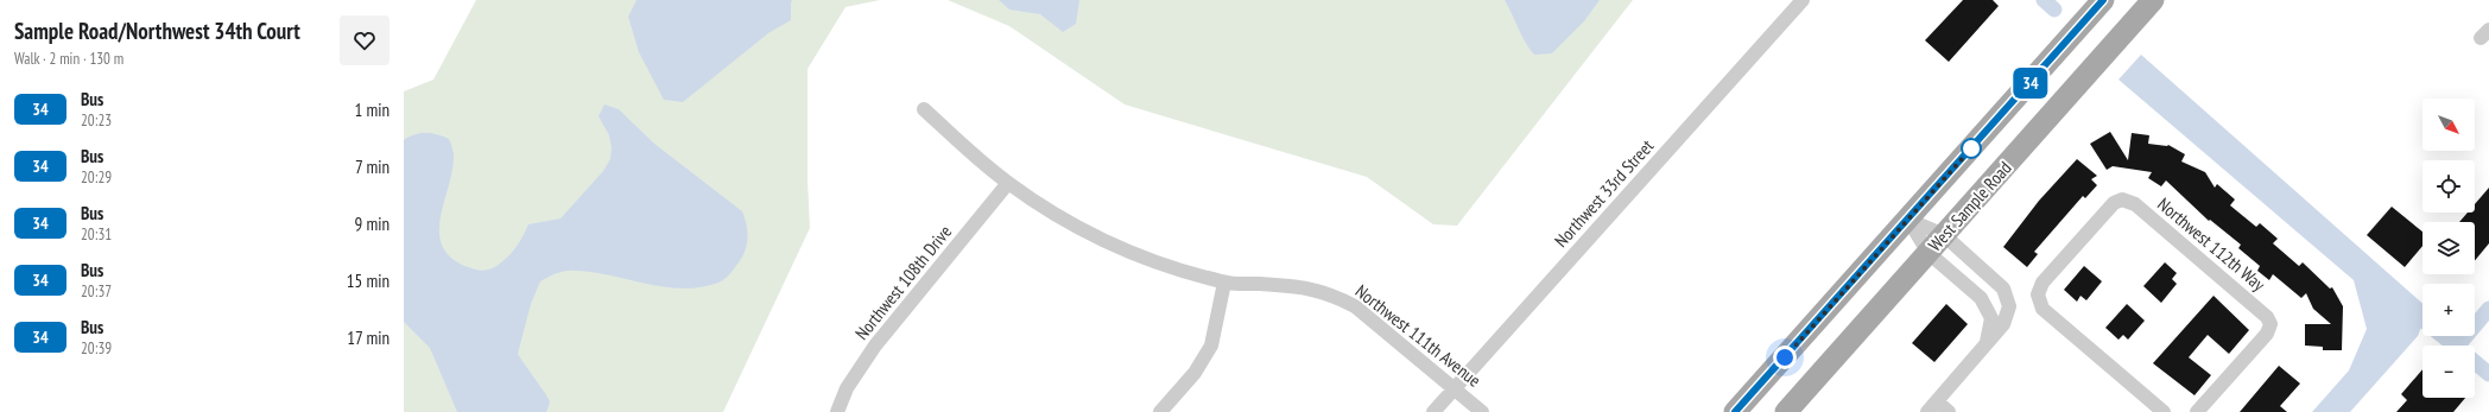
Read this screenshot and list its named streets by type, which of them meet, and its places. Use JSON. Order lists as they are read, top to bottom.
{
  "streets": {
    "main road": ["West Sample Road"],
    "street": [
      "Northwest 33rd Street",
      "Northwest 112th Way",
      "Northwest 108th Drive",
      "Northwest 111th Avenue"
    ]
  },
  "crossings": [
    ["Northwest 33rd Street", "Northwest 111th Avenue"],
    ["Northwest 108th Drive", "Northwest 111th Avenue"]
  ],
  "lines": ["bus line 34"],
  "north": "bottom right",
  "page": {
    "heading": ["Sample Road/Northwest 34th Court", "Walk · 2 min · 130 m"],
    "on_map": "34",
    "list": [
      {
        "mark": "34",
        "name": "Bus",
        "note": "20:23",
        "value": "1 min"
      },
      {
        "mark": "34",
        "name": "Bus",
        "note": "20:29",
        "value": "7 min"
      },
      {
        "mark": "34",
        "name": "Bus",
        "note": "20:31",
        "value": "9 min"
      },
      {
        "mark": "34",
        "name": "Bus",
        "note": "20:37",
        "value": "15 min"
      },
      {
        "mark": "34",
        "name": "Bus",
        "note": "20:39",
        "value": "17 min"
      }
    ],
    "map_buttons": ["+", "−"]
  }
}
